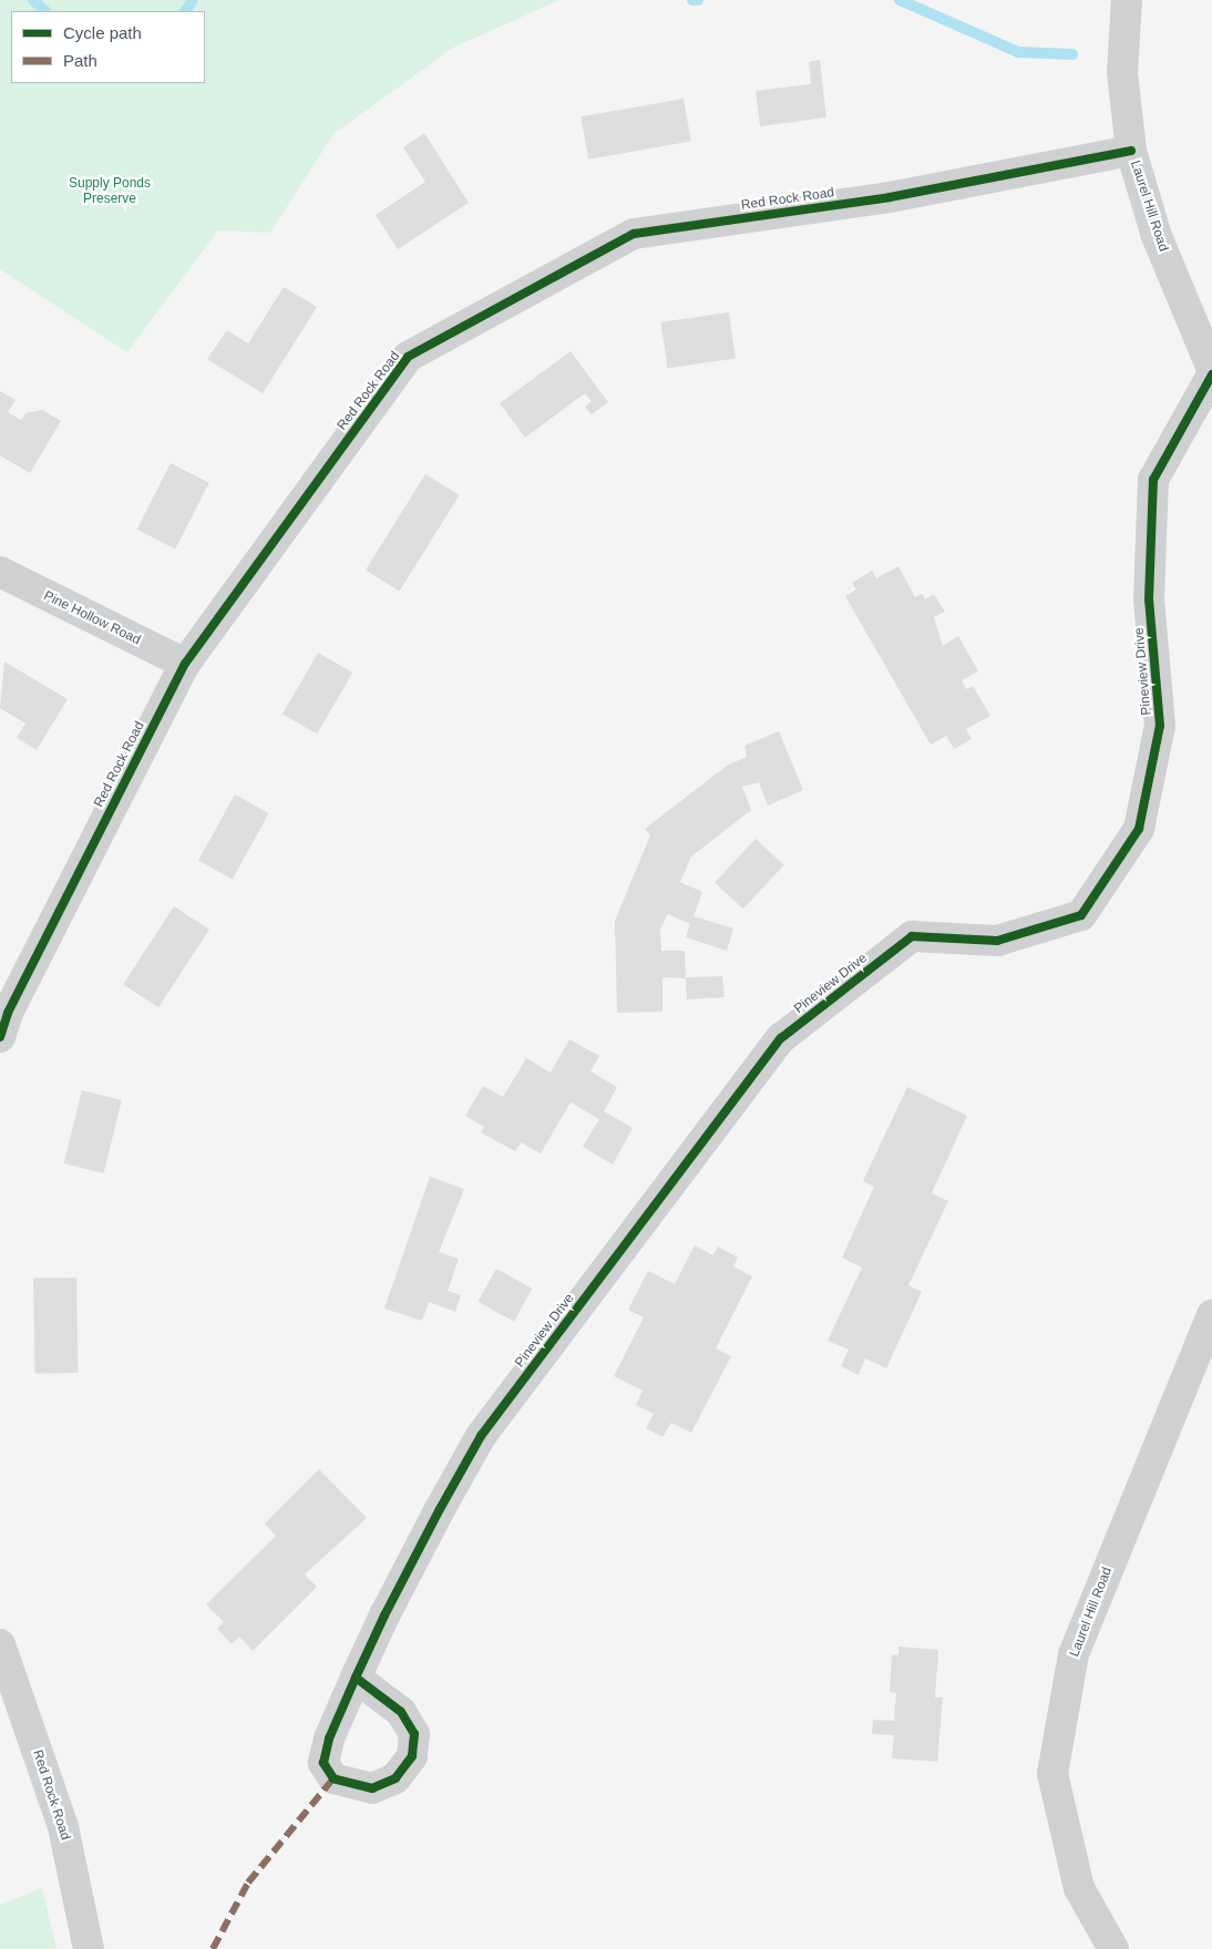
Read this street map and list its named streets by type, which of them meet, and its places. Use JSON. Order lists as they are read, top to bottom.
{
  "streets": {
    "street": [
      "Red Rock Road",
      "Laurel Hill Road",
      "Pine Hollow Road",
      "Pineview Drive"
    ]
  },
  "crossings": [
    ["Red Rock Road", "Laurel Hill Road"],
    ["Red Rock Road", "Pine Hollow Road"]
  ],
  "parks": ["Supply Ponds Preserve"],
  "legend": ["Cycle path", "Path"]
}
